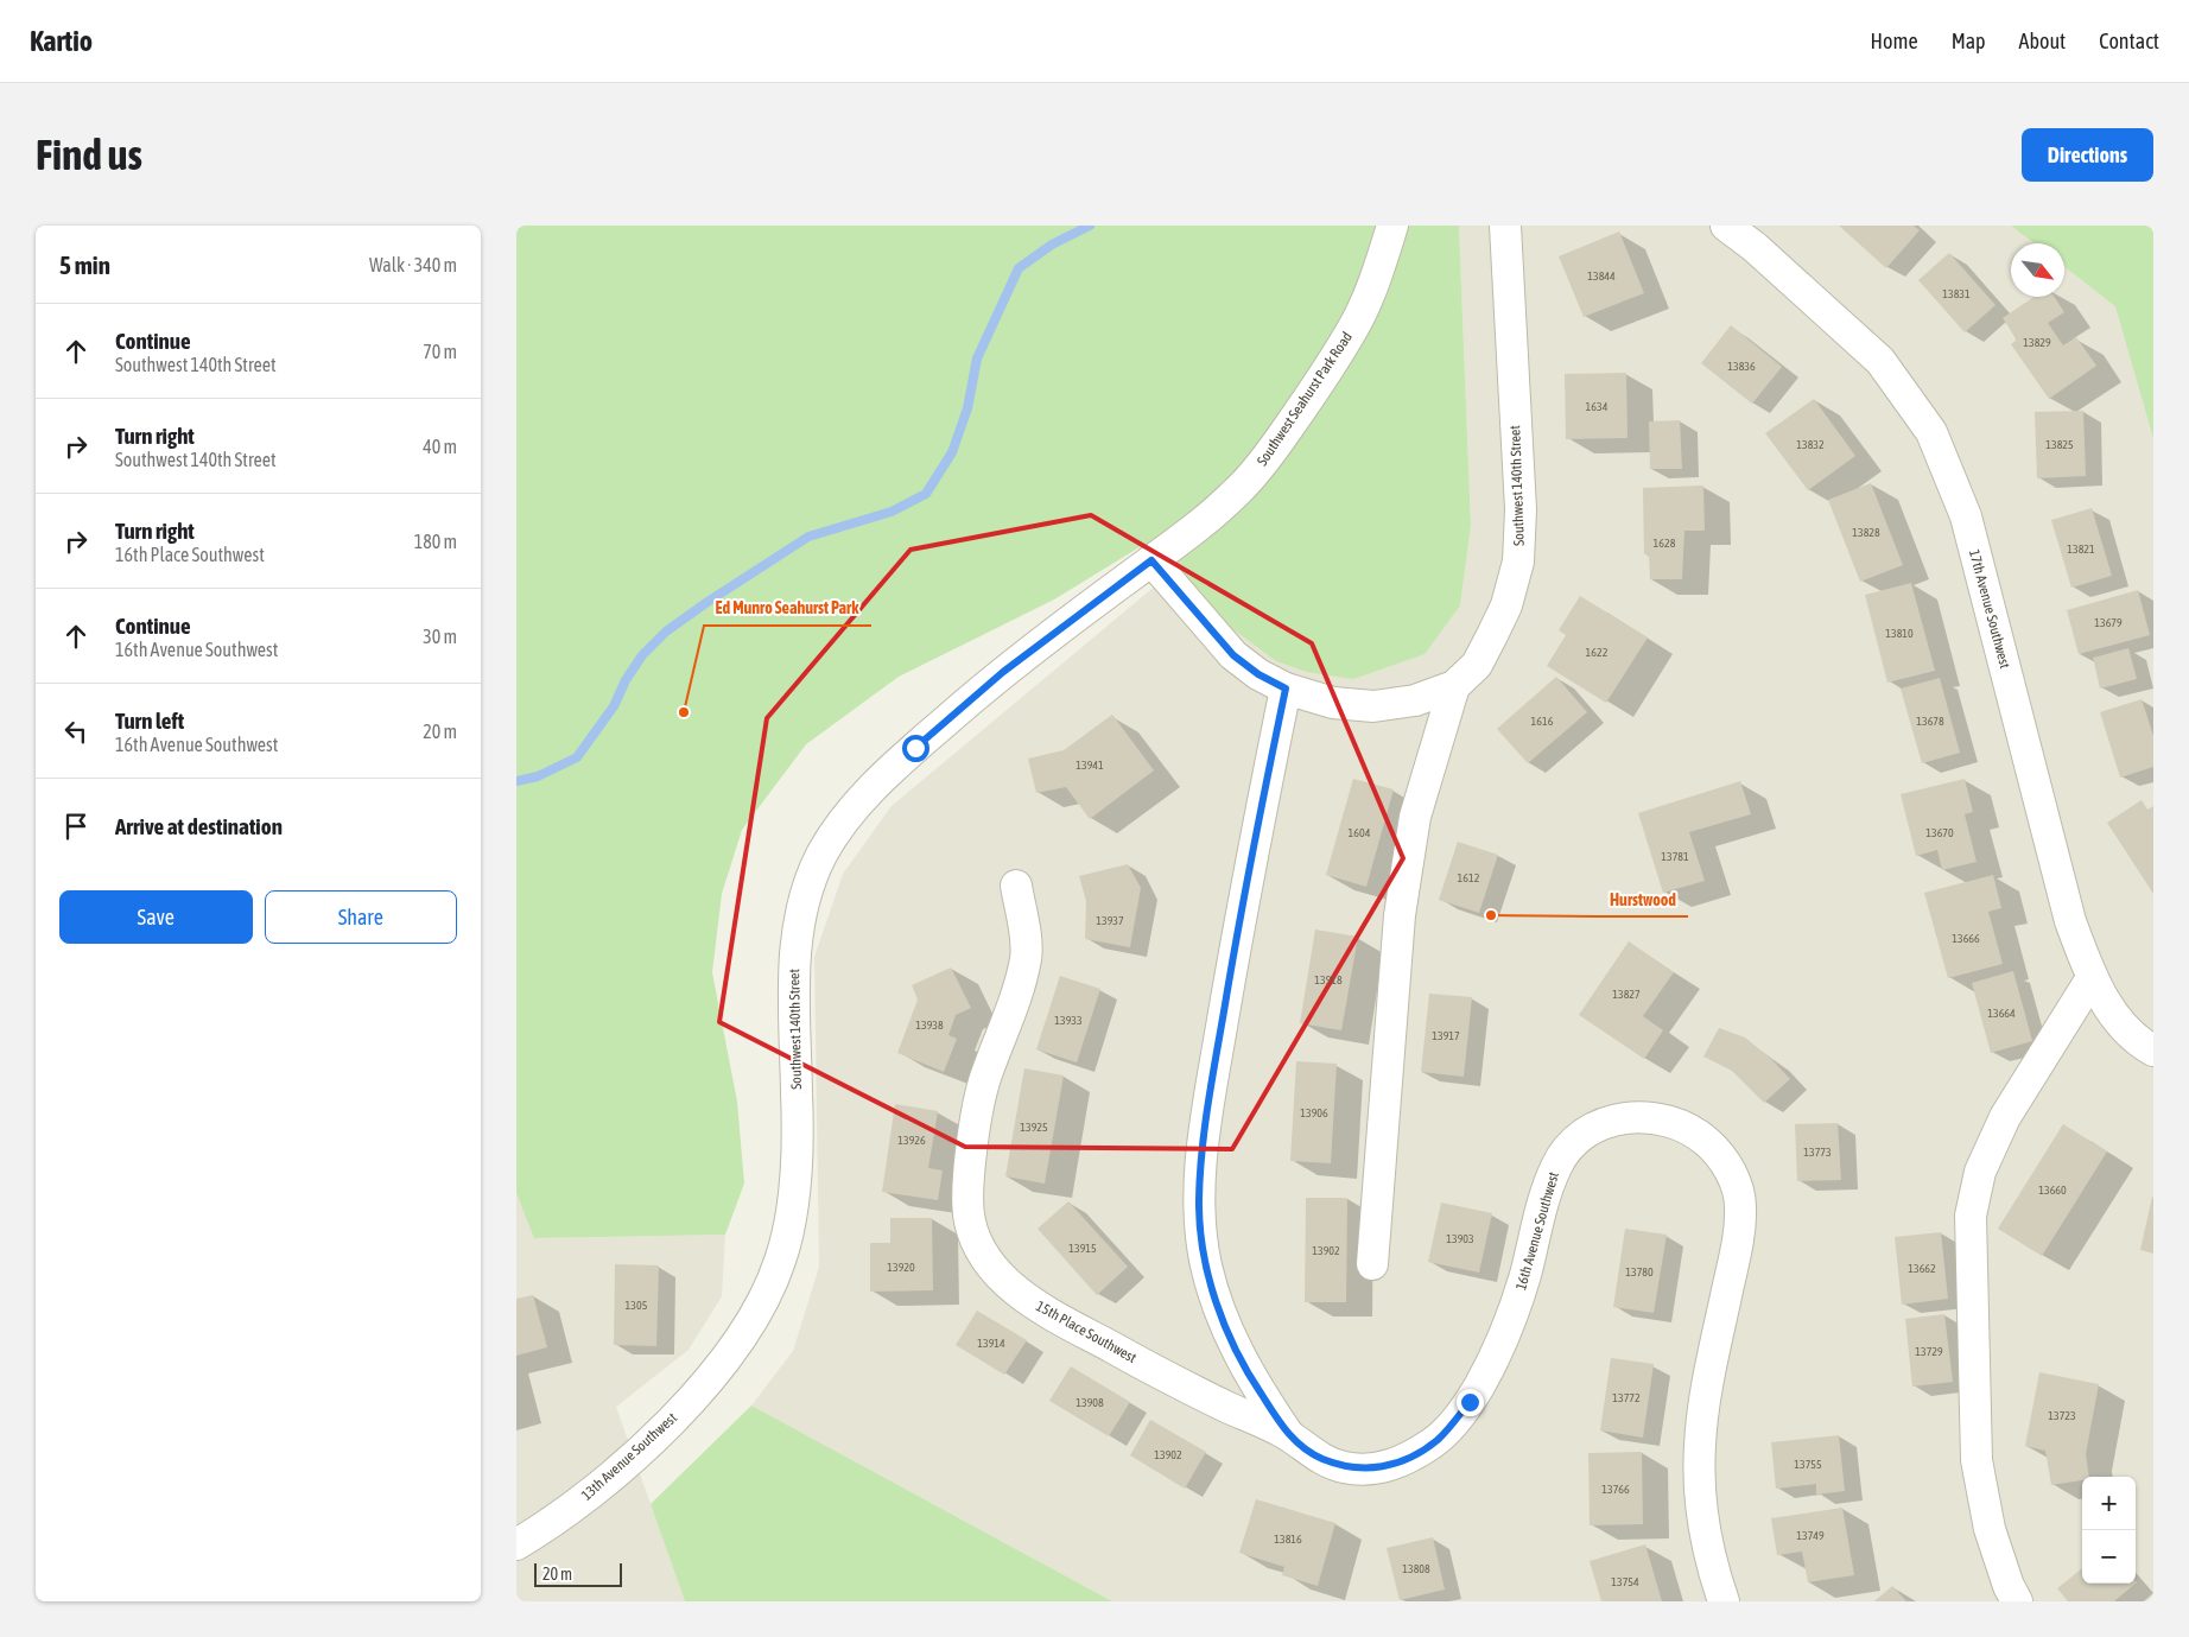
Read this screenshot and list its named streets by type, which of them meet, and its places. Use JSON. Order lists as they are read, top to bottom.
{
  "streets": {
    "street": [
      "Southwest Seahurst Park Road",
      "Southwest 140th Street",
      "17th Avenue Southwest",
      "16th Avenue Southwest",
      "15th Place Southwest",
      "13th Avenue Southwest"
    ]
  },
  "crossings": [
    ["Southwest Seahurst Park Road", "Southwest 140th Street"],
    ["Southwest 140th Street", "13th Avenue Southwest"],
    ["16th Avenue Southwest", "15th Place Southwest"]
  ],
  "places": ["Ed Munro Seahurst Park", "Hurstwood"],
  "house_numbers": [
    "13844",
    "13831",
    "13829",
    "13836",
    "1634",
    "13832",
    "13825",
    "13828",
    "1628",
    "13821",
    "13679",
    "13810",
    "1622",
    "1616",
    "13678",
    "13941",
    "1604",
    "13670",
    "13781",
    "1612",
    "13937",
    "13666",
    "13918",
    "13827",
    "13664",
    "13933",
    "13938",
    "13917",
    "13906",
    "13925",
    "13926",
    "13773",
    "13660",
    "13903",
    "13915",
    "13902",
    "13920",
    "13662",
    "13780",
    "1305",
    "13914",
    "13729",
    "13772",
    "13908",
    "13723",
    "13902",
    "13755",
    "13766",
    "13749",
    "13816",
    "13808",
    "13754"
  ],
  "scale_bar": "20 m",
  "north": "bottom right",
  "page": {
    "header": "Kartio",
    "nav": [
      "Home",
      "Map",
      "About",
      "Contact"
    ],
    "buttons": [
      "Directions",
      ["Save", "Share"]
    ],
    "title": "Find us",
    "heading": ["5 min", "Walk · 340 m"],
    "list": [
      ["Continue", "Southwest 140th Street", "70 m"],
      ["Turn right", "Southwest 140th Street", "40 m"],
      ["Turn right", "16th Place Southwest", "180 m"],
      ["Continue", "16th Avenue Southwest", "30 m"],
      ["Turn left", "16th Avenue Southwest", "20 m"],
      "Arrive at destination"
    ],
    "map_buttons": ["+", "−"],
    "scale": "20 m"
  }
}
